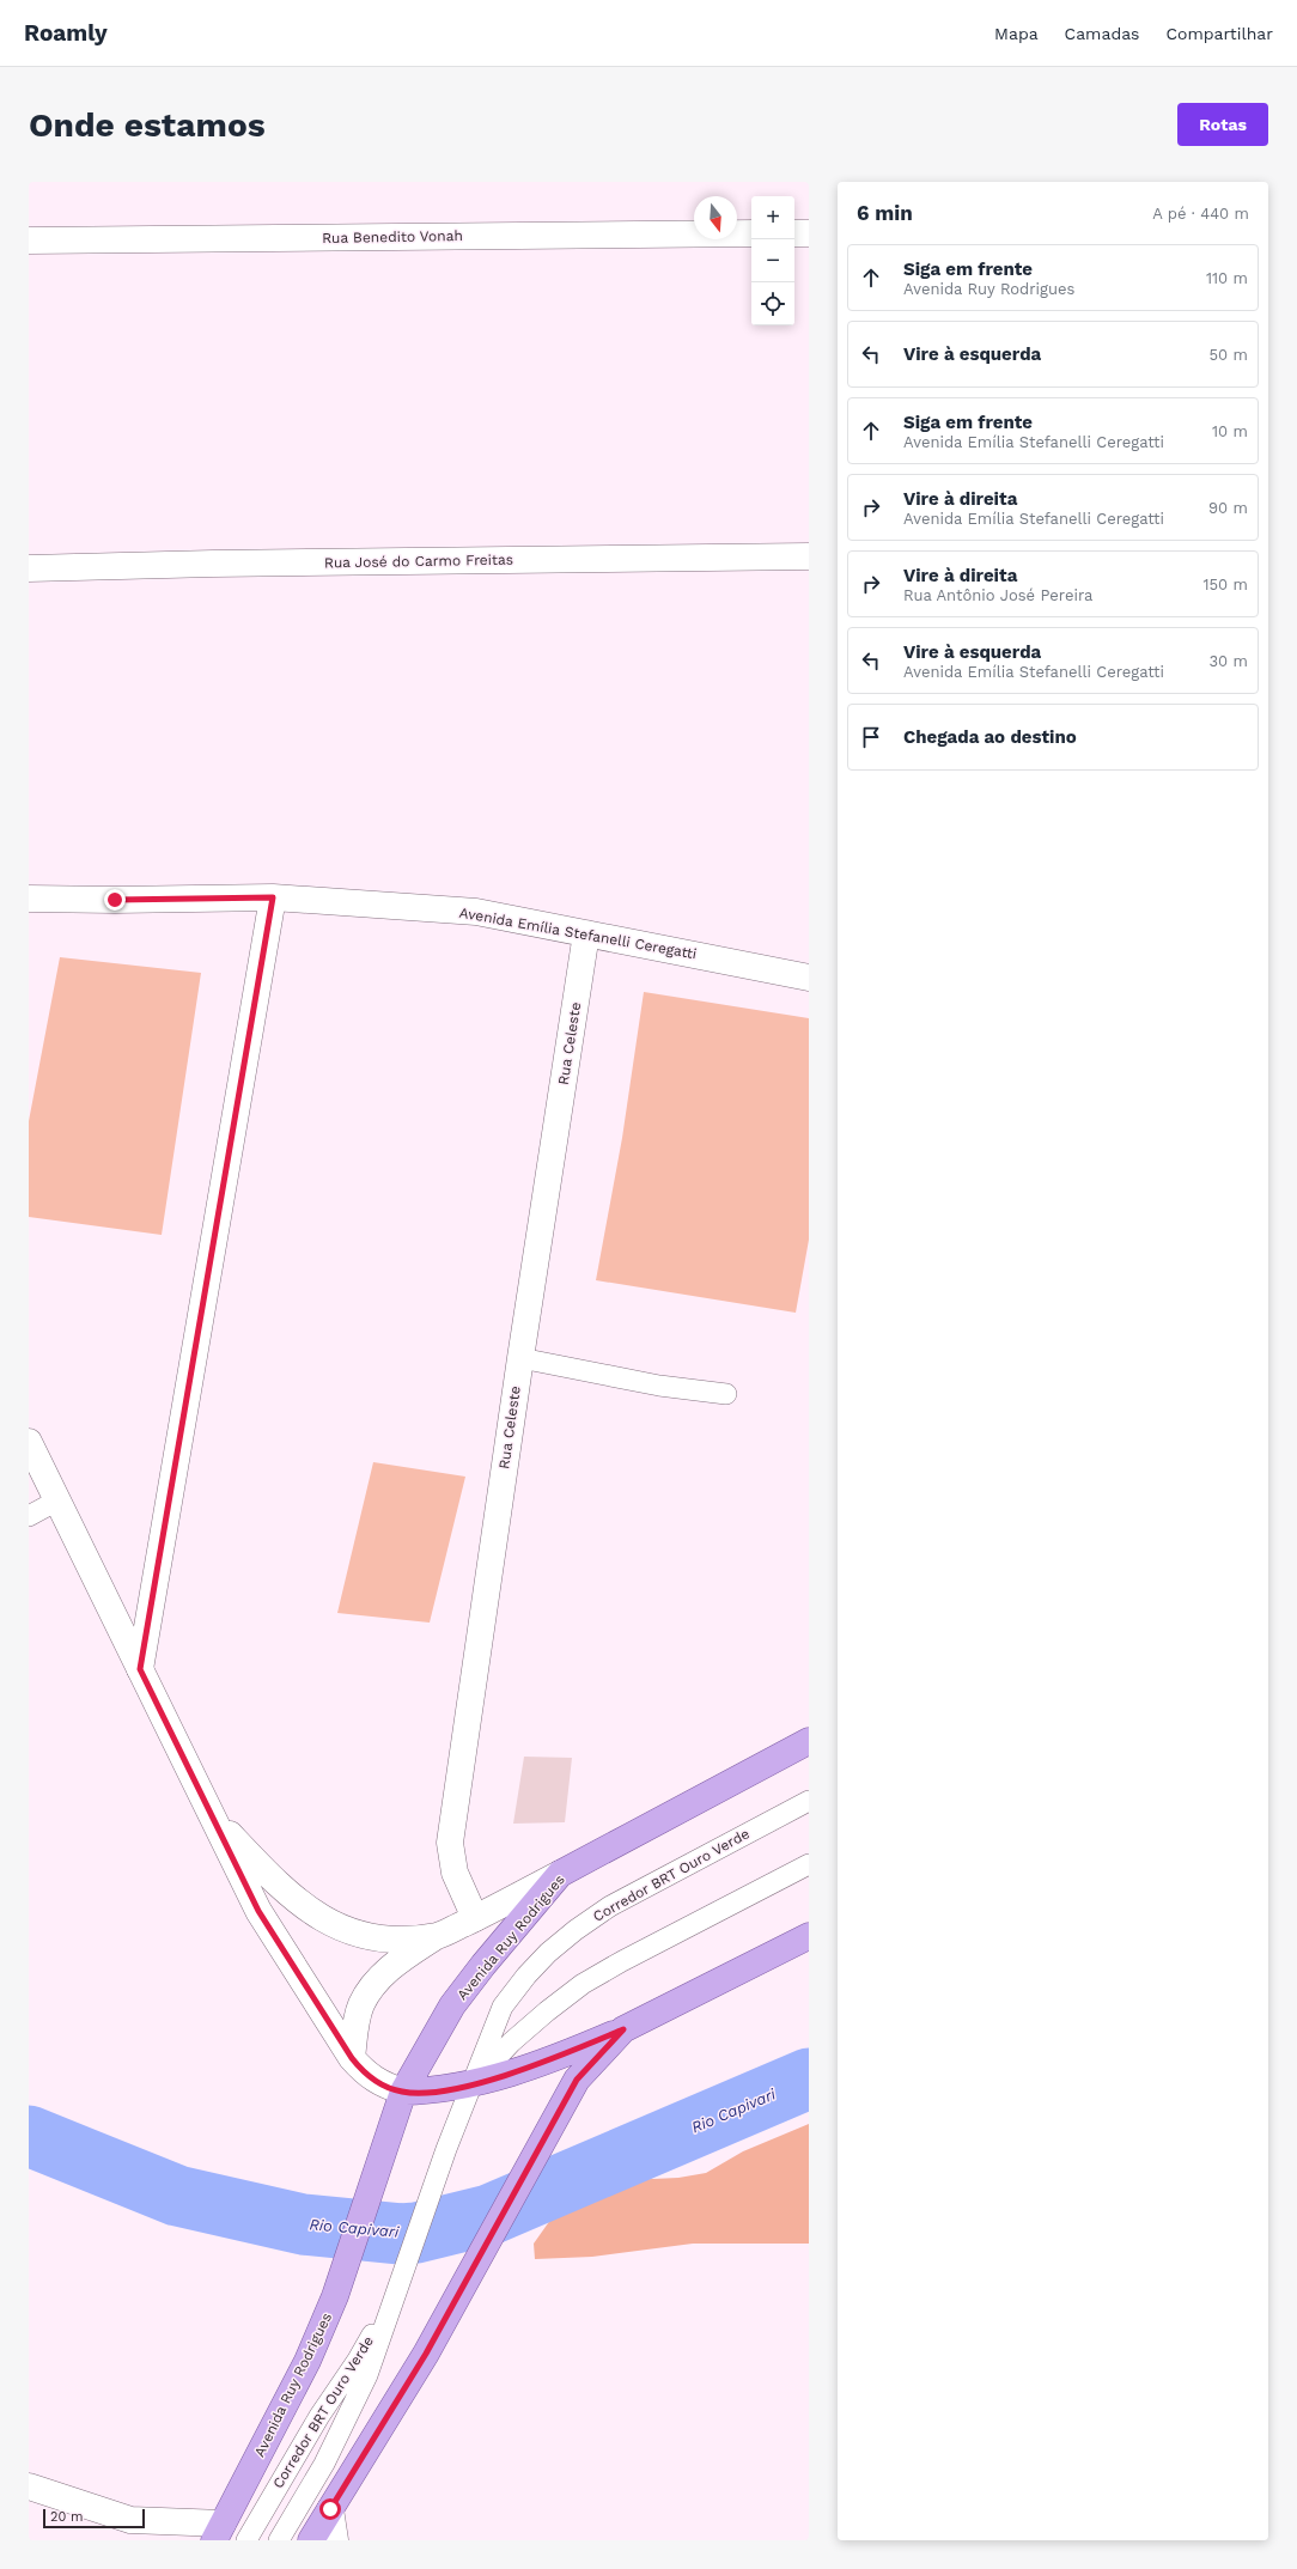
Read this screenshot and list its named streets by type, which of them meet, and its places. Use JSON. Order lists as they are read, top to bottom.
{
  "streets": {
    "main road": ["Avenida Ruy Rodrigues"],
    "street": [
      "Rua Benedito Vonah",
      "Rua José do Carmo Freitas",
      "Avenida Emília Stefanelli Ceregatti",
      "Rua Celeste"
    ],
    "lane": ["Corredor BRT Ouro Verde"]
  },
  "crossings": [
    ["Avenida Emília Stefanelli Ceregatti", "Rua Celeste"]
  ],
  "water": ["Rio Capivari"],
  "scale_bar": "20 m",
  "north": "bottom",
  "page": {
    "header": "Roamly",
    "nav": ["Mapa", "Camadas", "Compartilhar"],
    "buttons": "Rotas",
    "title": "Onde estamos",
    "heading": ["6 min", "A pé · 440 m"],
    "map_buttons": ["+", "−"],
    "list": [
      ["Siga em frente", "Avenida Ruy Rodrigues", "110 m"],
      ["Vire à esquerda", "50 m"],
      ["Siga em frente", "Avenida Emília Stefanelli Ceregatti", "10 m"],
      ["Vire à direita", "Avenida Emília Stefanelli Ceregatti", "90 m"],
      ["Vire à direita", "Rua Antônio José Pereira", "150 m"],
      ["Vire à esquerda", "Avenida Emília Stefanelli Ceregatti", "30 m"],
      "Chegada ao destino"
    ],
    "scale": "20 m"
  }
}
